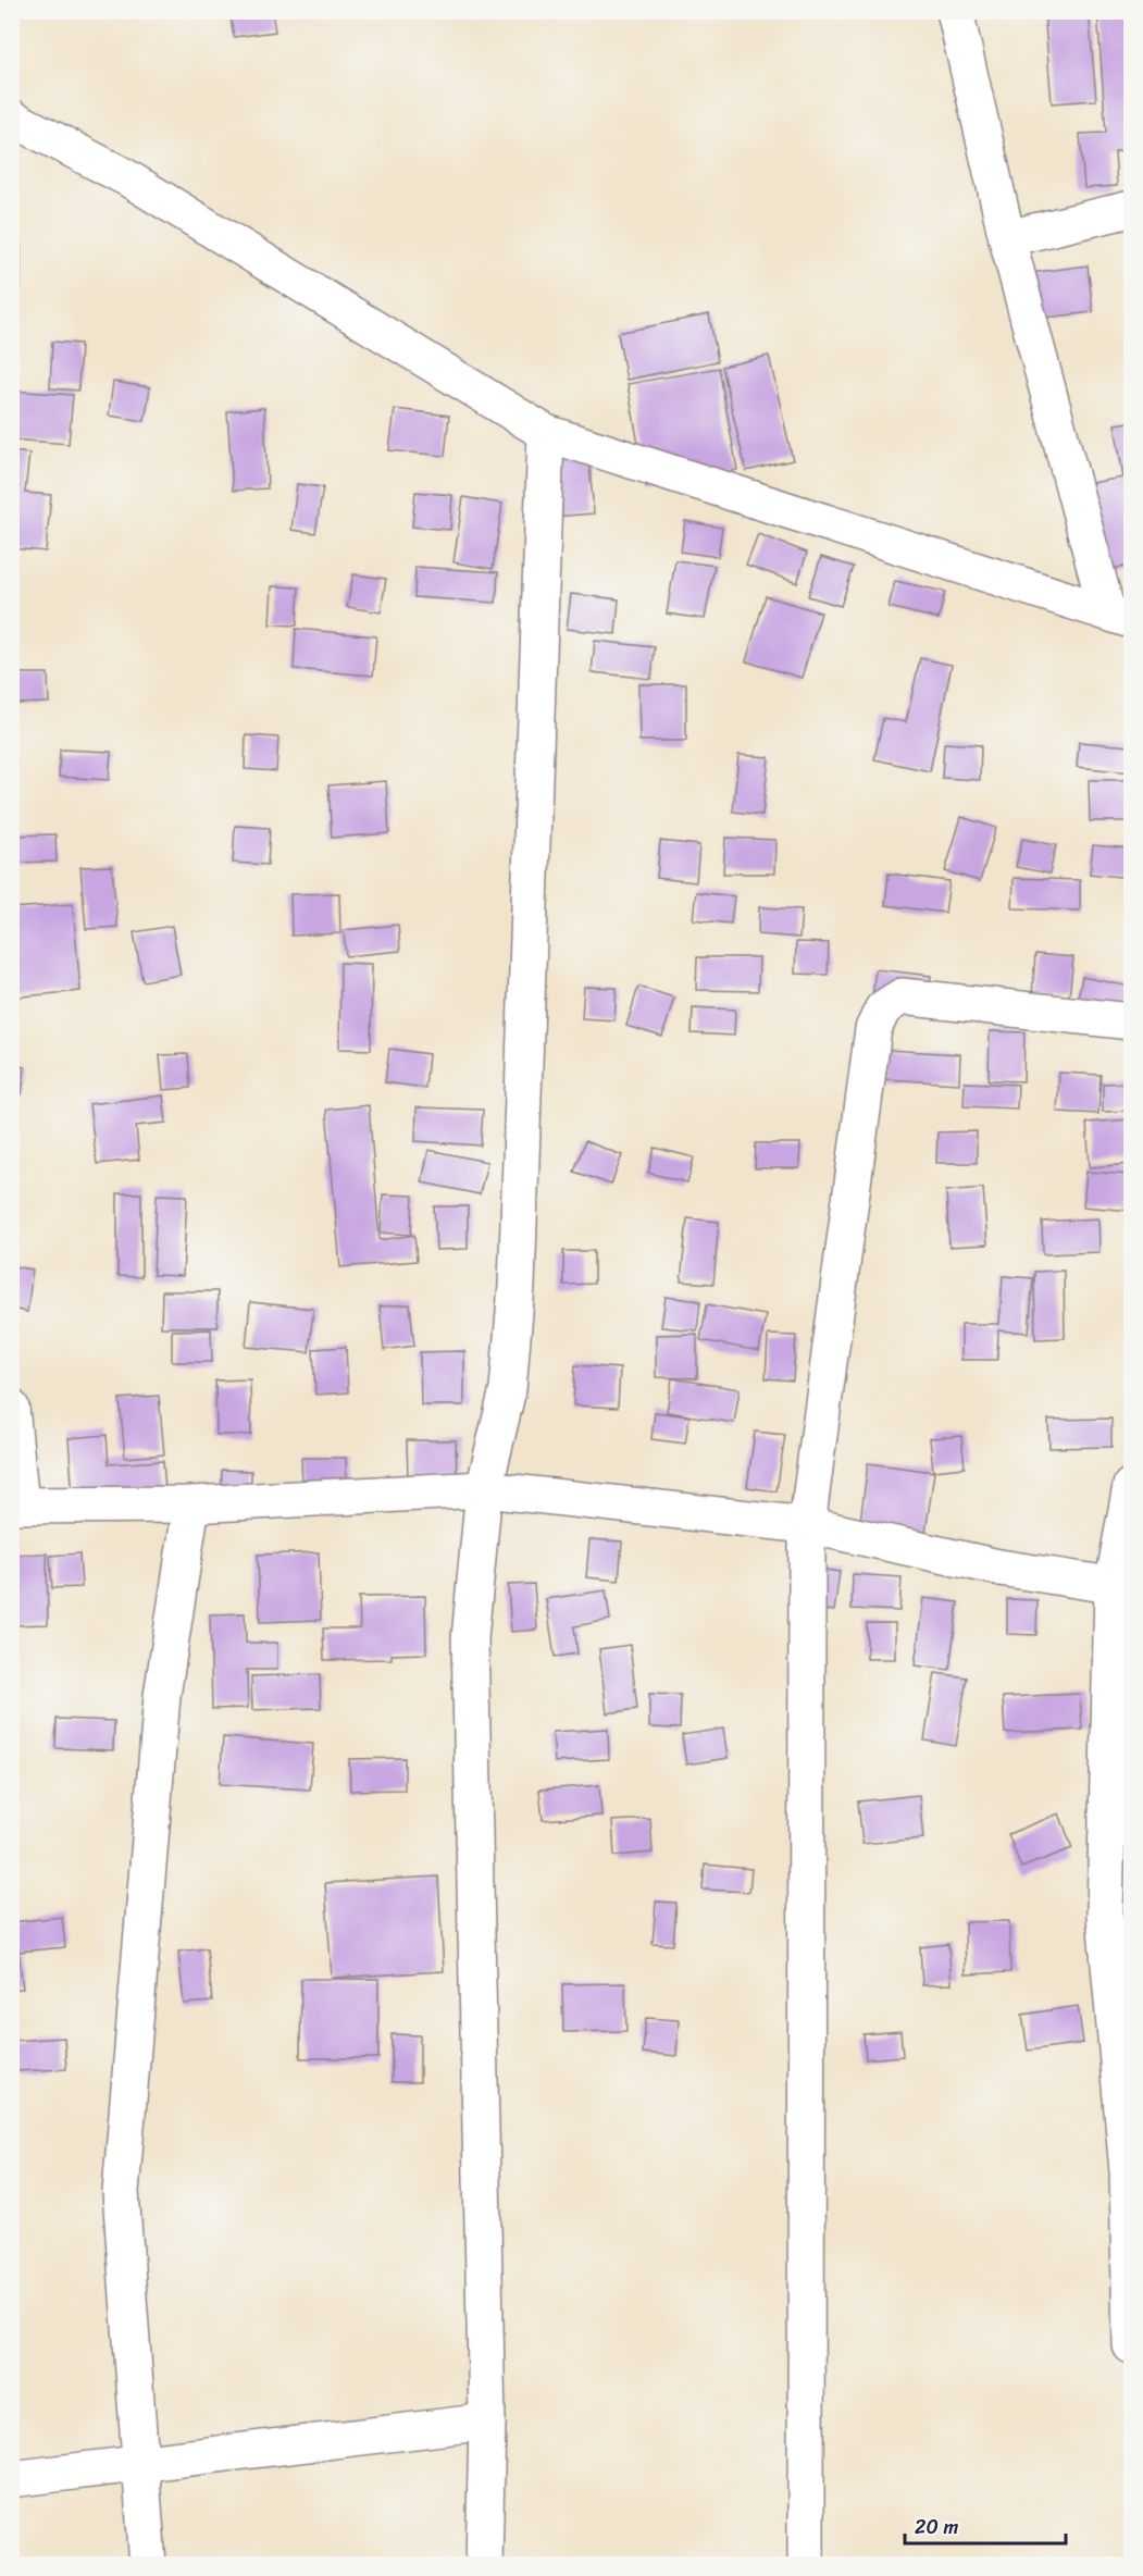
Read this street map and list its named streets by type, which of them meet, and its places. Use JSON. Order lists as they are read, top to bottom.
{
  "scale_bar": "20 m"
}
